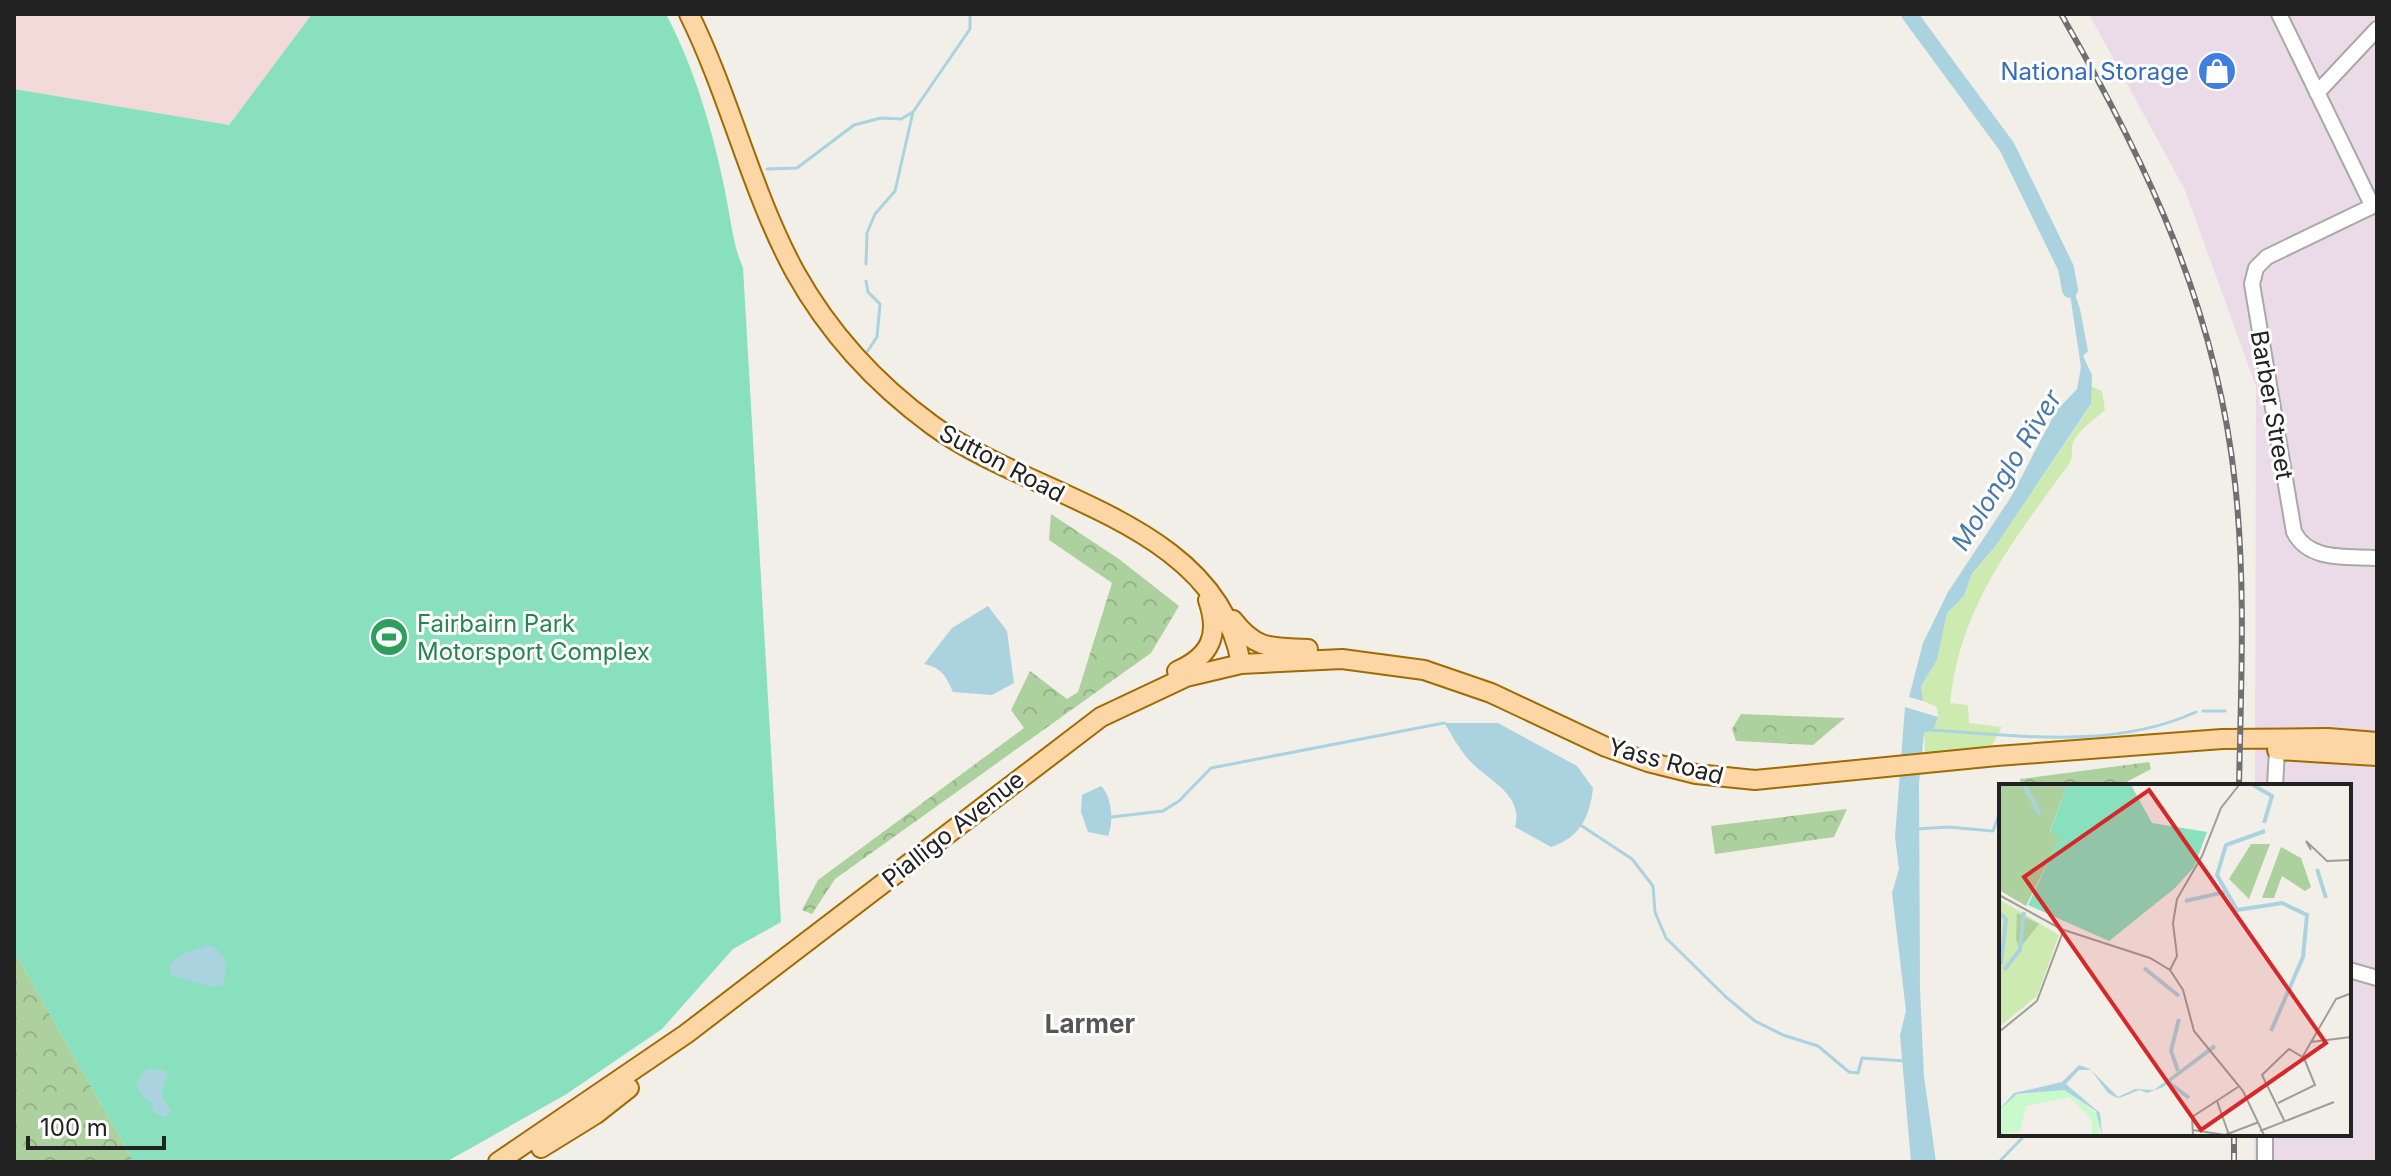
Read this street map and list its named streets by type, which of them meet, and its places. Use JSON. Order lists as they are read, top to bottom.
{
  "streets": {
    "main road": ["Sutton Road", "Yass Road", "Pialligo Avenue"],
    "street": ["Barber Street"]
  },
  "crossings": [
    ["Sutton Road", "Yass Road"],
    ["Sutton Road", "Pialligo Avenue"],
    ["Yass Road", "Pialligo Avenue"]
  ],
  "districts": ["Larmer"],
  "water": ["Molonglo River"],
  "places": {
    "shop": ["National Storage"],
    "sports": ["Fairbairn Park Motorsport Complex"]
  },
  "scale_bar": "100 m"
}
